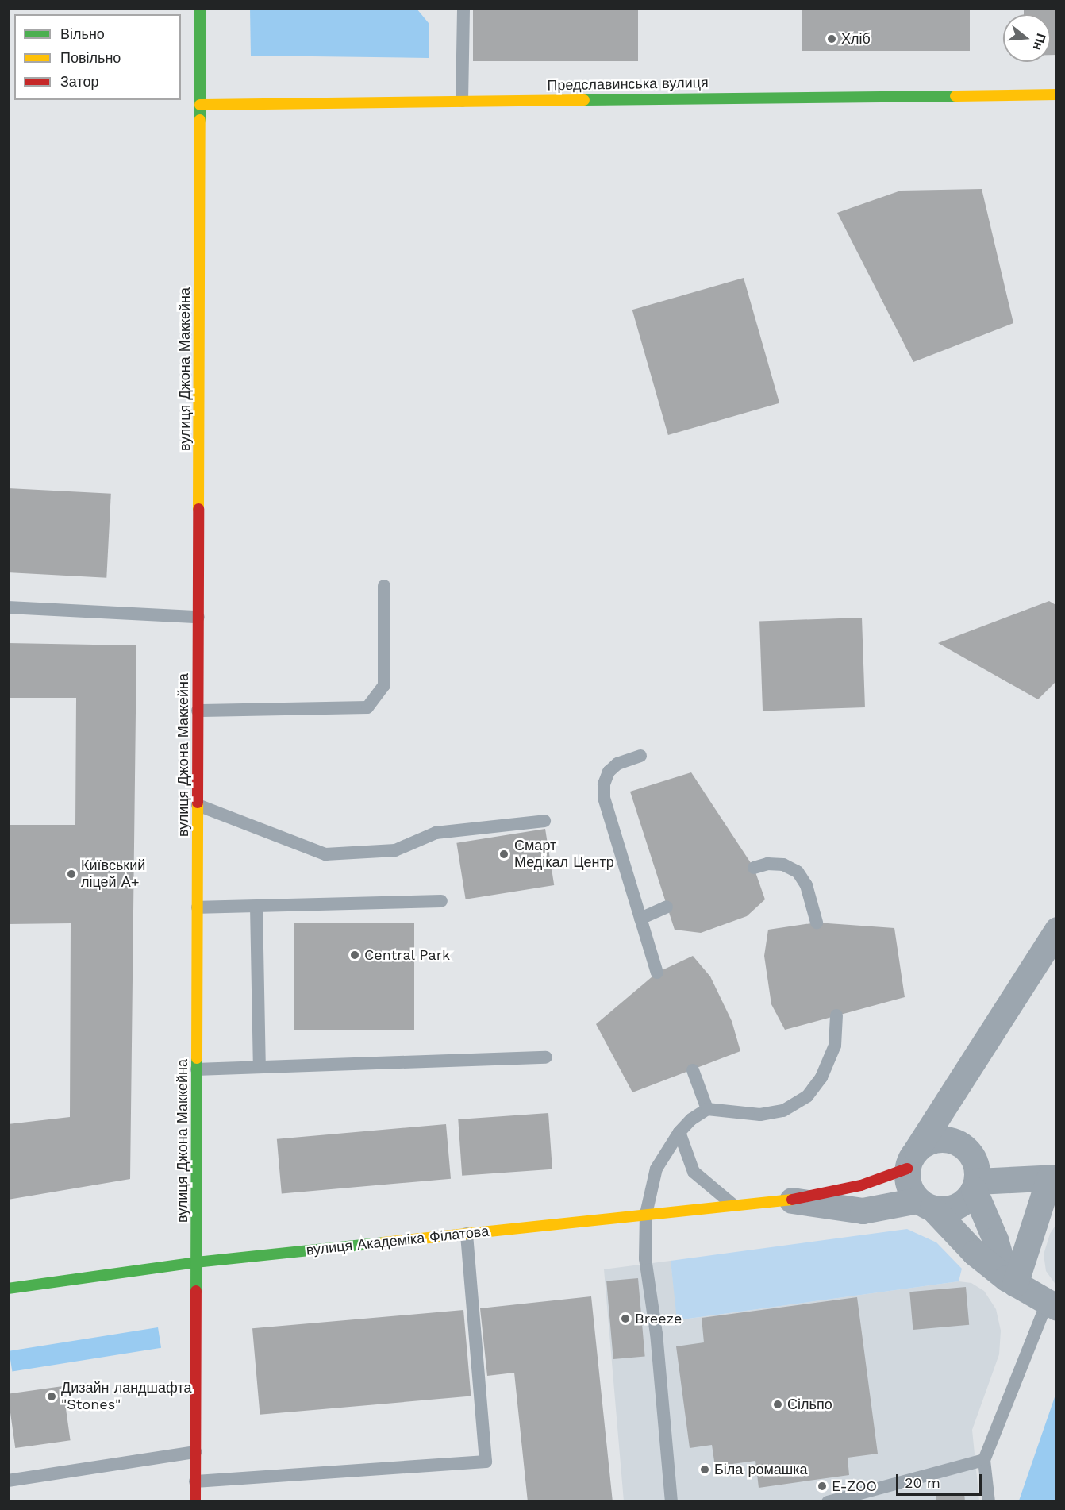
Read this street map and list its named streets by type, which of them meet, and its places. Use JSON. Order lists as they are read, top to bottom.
{
  "streets": {
    "street": ["Предславинська вулиця", "вулиця Джона Маккейна", "вулиця Академіка Філатова"]
  },
  "crossings": [
    ["Предславинська вулиця", "вулиця Джона Маккейна"],
    ["вулиця Джона Маккейна", "вулиця Академіка Філатова"]
  ],
  "places": [
    "Хліб",
    "Смарт Медікал Центр",
    "Київський ліцей А+",
    "Central Park",
    "Breeze",
    "Дизайн ландшафта \"Stones\"",
    "Сільпо",
    "Біла ромашка",
    "E-ZOO"
  ],
  "legend": ["Вільно", "Повільно", "Затор"],
  "scale_bar": "20 m",
  "north": "right"
}
